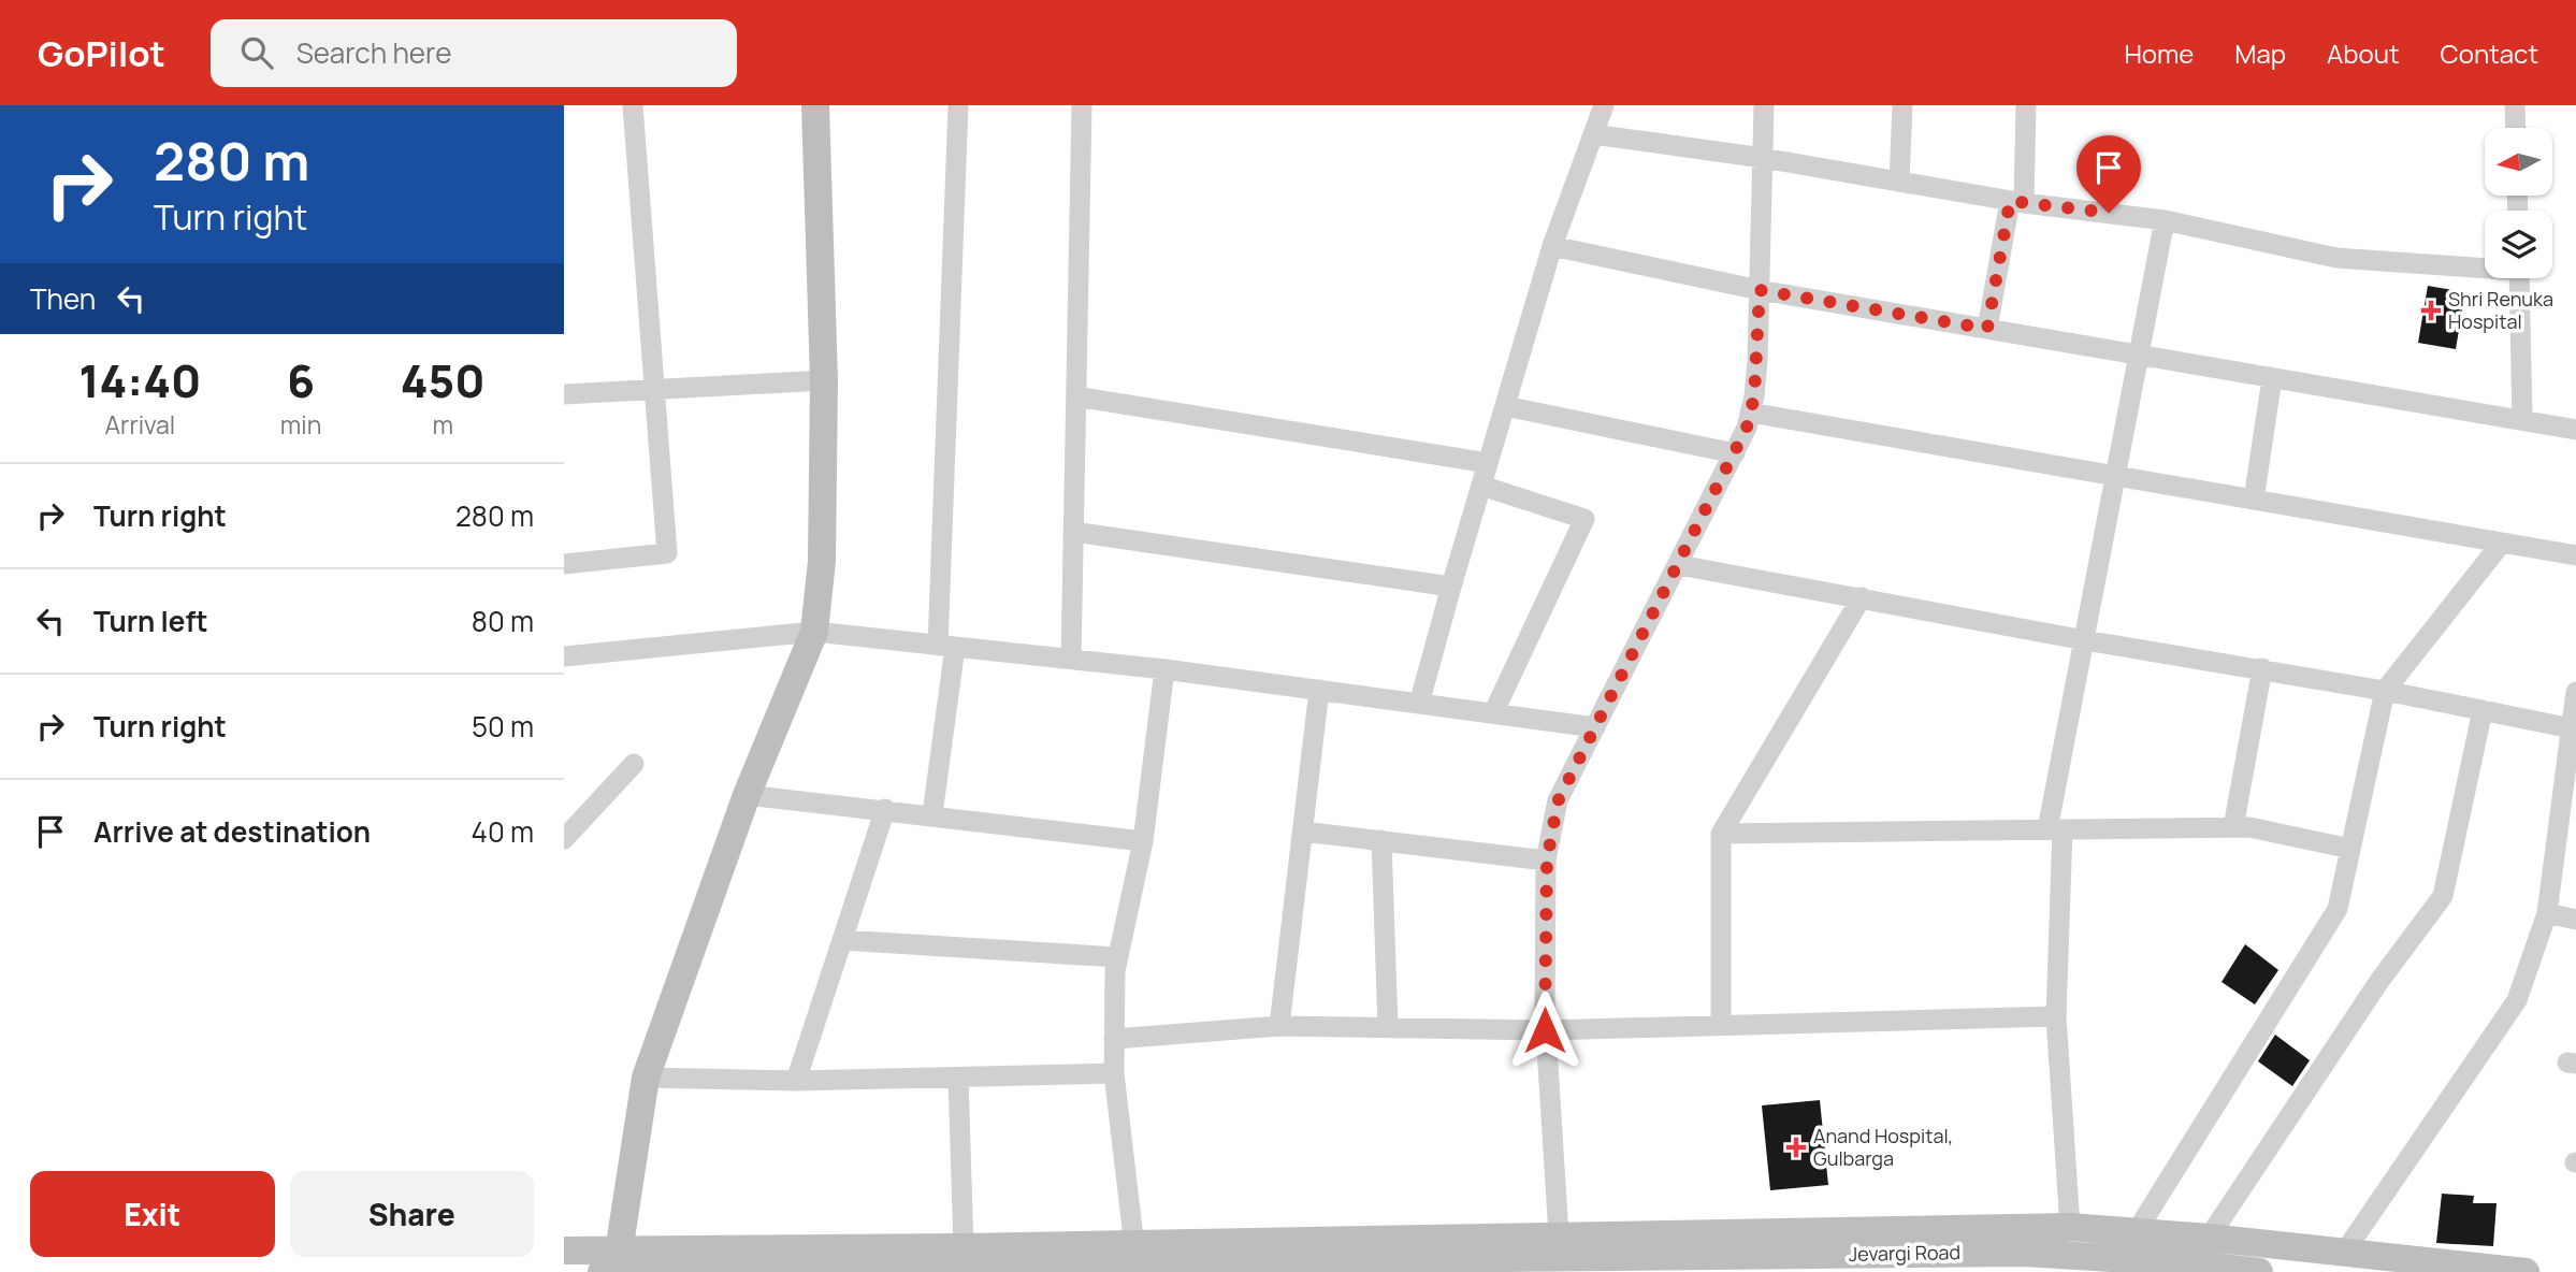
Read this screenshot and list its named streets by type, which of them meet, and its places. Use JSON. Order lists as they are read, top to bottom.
{
  "streets": {
    "main road": ["Jevargi Road"]
  },
  "places": {
    "health": ["Shri Renuka Hospital", "Anand Hospital, Gulbarga"]
  },
  "north": "left",
  "page": {
    "header": "GoPilot",
    "search": "Search here",
    "nav": [
      "Home",
      "Map",
      "About",
      "Contact"
    ],
    "turn": ["280 m", "Turn right"],
    "then": "Then",
    "eta": [
      "14:40",
      "Arrival",
      "6",
      "min",
      "450",
      "m"
    ],
    "list": [
      {
        "name": "Turn right",
        "value": "280 m"
      },
      {
        "name": "Turn left",
        "value": "80 m"
      },
      {
        "name": "Turn right",
        "value": "50 m"
      },
      {
        "name": "Arrive at destination",
        "value": "40 m"
      }
    ],
    "buttons": ["Exit", "Share"]
  }
}
